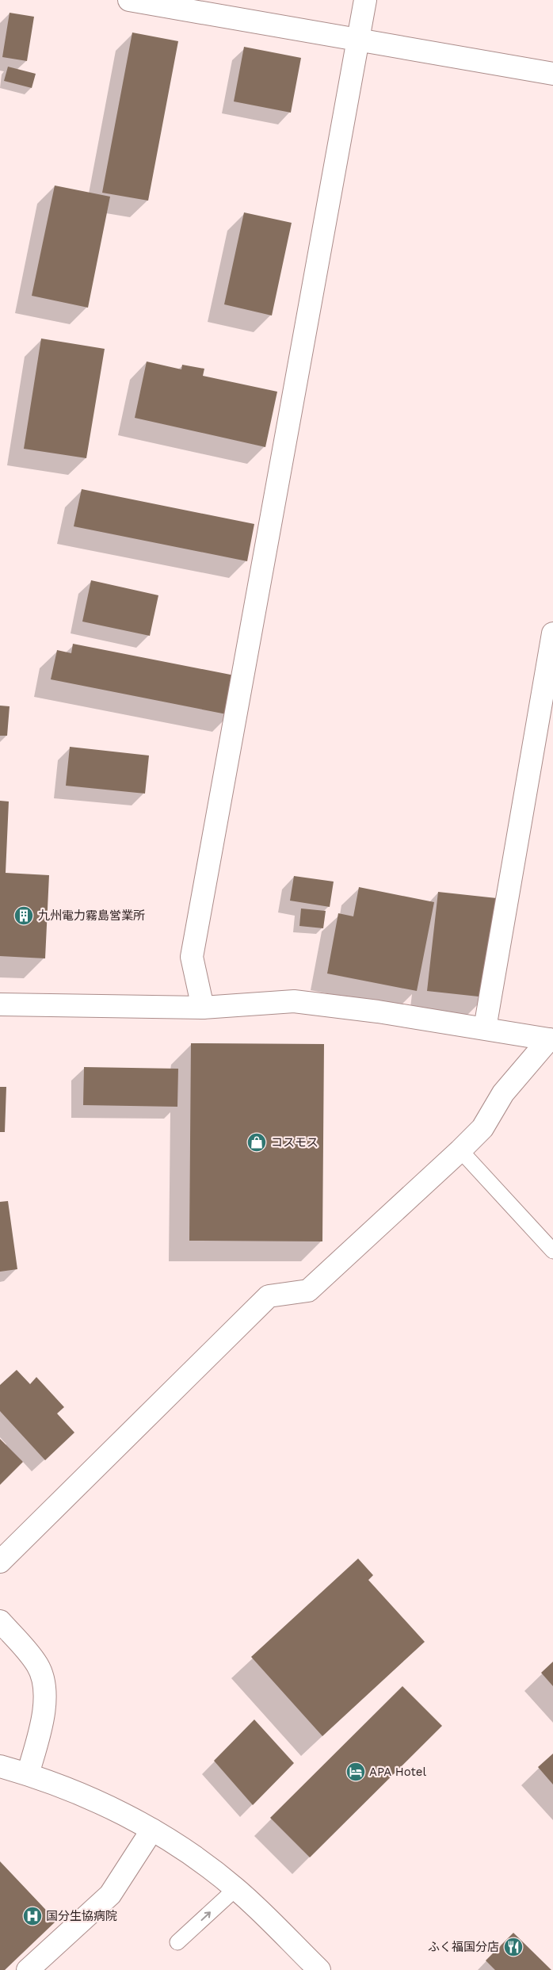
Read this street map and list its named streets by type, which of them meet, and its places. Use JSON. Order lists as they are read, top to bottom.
{
  "places": {
    "building": ["九州電力霧島営業所"],
    "shop": ["コスモス"],
    "hotel": ["APA Hotel"],
    "hospital": ["国分生協病院"],
    "restaurant": ["ふく福国分店"]
  }
}
